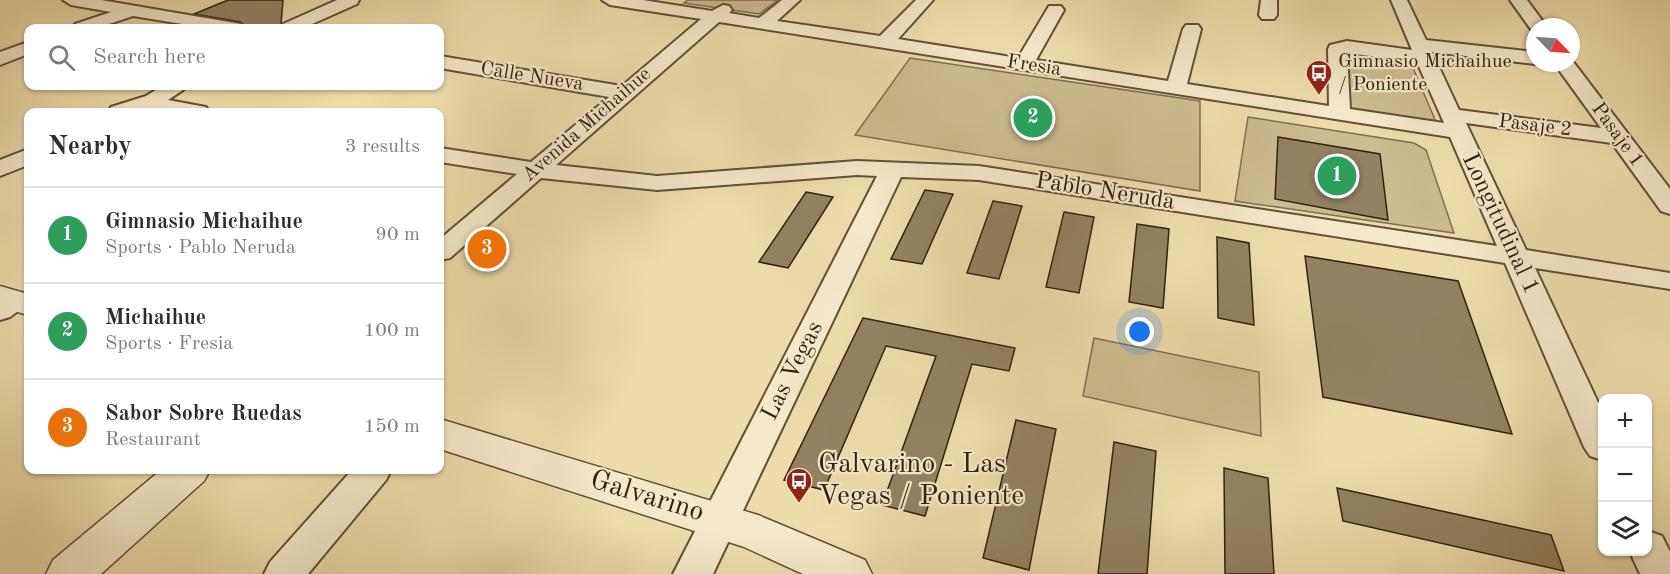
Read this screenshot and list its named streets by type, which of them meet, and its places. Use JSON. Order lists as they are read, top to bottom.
{
  "streets": {
    "street": [
      "Fresia",
      "Calle Nueva",
      "Avenida Michaihue",
      "Pasaje 2",
      "Pasaje 1",
      "Pablo Neruda",
      "Longitudinal 1",
      "Las Vegas",
      "Galvarino"
    ]
  },
  "crossings": [
    ["Fresia", "Avenida Michaihue"],
    ["Fresia", "Pasaje 2"],
    ["Fresia", "Longitudinal 1"],
    ["Calle Nueva", "Avenida Michaihue"],
    ["Avenida Michaihue", "Pablo Neruda"],
    ["Pasaje 2", "Pasaje 1"],
    ["Pasaje 2", "Longitudinal 1"],
    ["Pablo Neruda", "Longitudinal 1"],
    ["Pablo Neruda", "Las Vegas"],
    ["Las Vegas", "Galvarino"]
  ],
  "places": {
    "bus stop": ["Gimnasio Michaihue / Poniente", "Galvarino - Las Vegas / Poniente"]
  },
  "north": "bottom right",
  "page": {
    "search": "Search here",
    "pins": ["2", "1", "3"],
    "heading": ["Nearby", "3 results"],
    "list": [
      {
        "mark": "1",
        "name": "Gimnasio Michaihue",
        "note": "Sports · Pablo Neruda",
        "value": "90 m"
      },
      {
        "mark": "2",
        "name": "Michaihue",
        "note": "Sports · Fresia",
        "value": "100 m"
      },
      {
        "mark": "3",
        "name": "Sabor Sobre Ruedas",
        "note": "Restaurant",
        "value": "150 m"
      }
    ],
    "map_buttons": ["+", "−"]
  }
}
